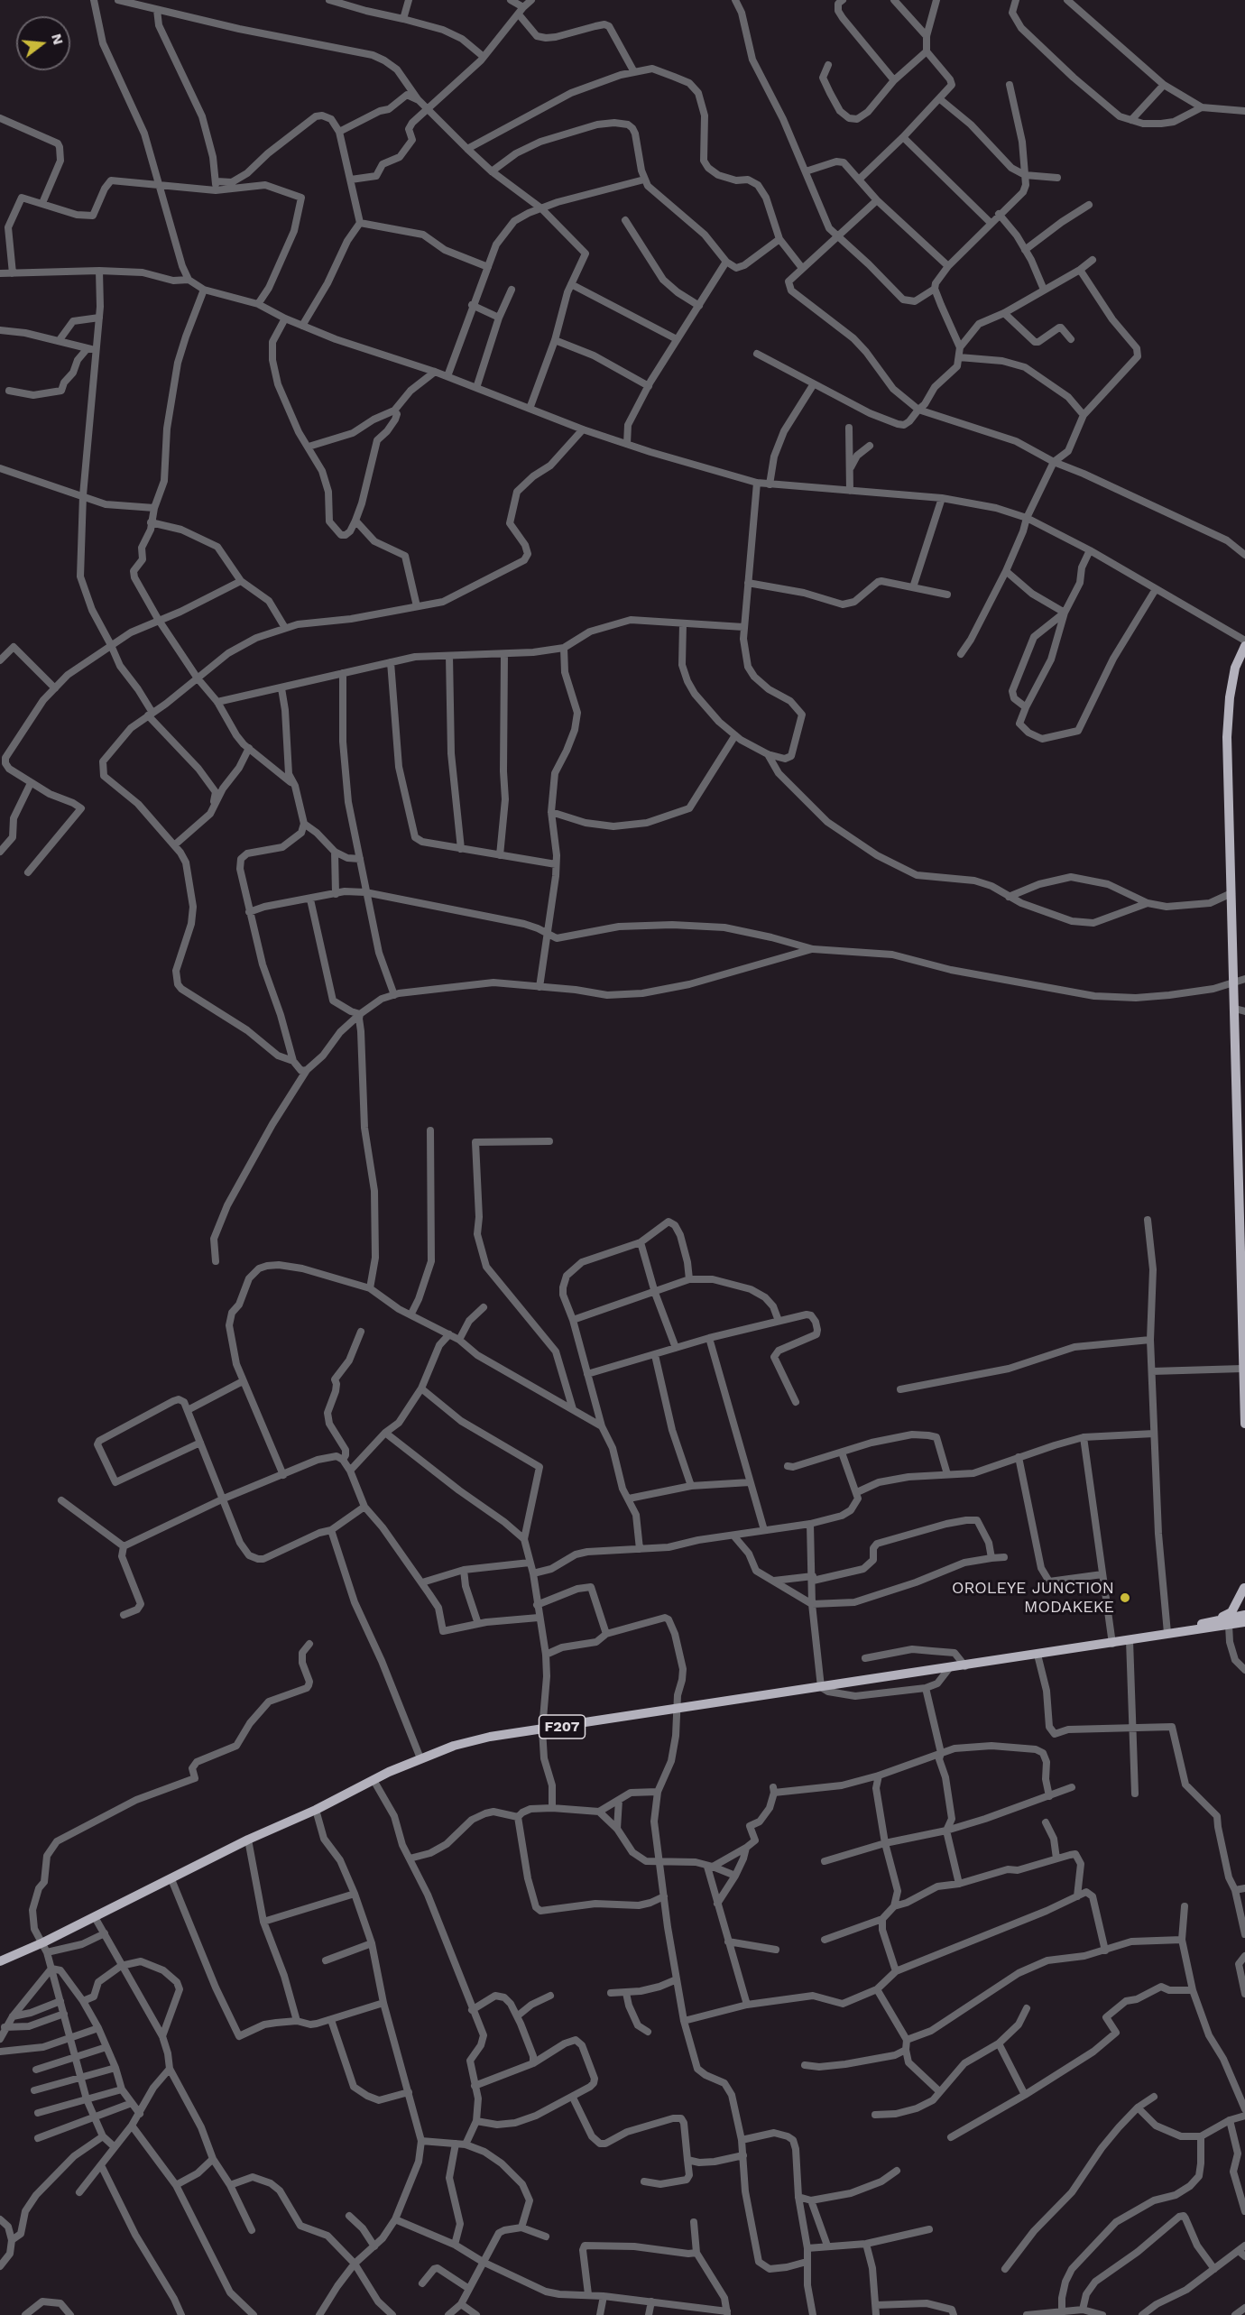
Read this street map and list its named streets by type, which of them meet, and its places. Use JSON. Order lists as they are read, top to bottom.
{
  "streets": {
    "main road": ["F207"]
  },
  "places": ["OROLEYE JUNCTION MODAKEKE"],
  "north": "right"
}
